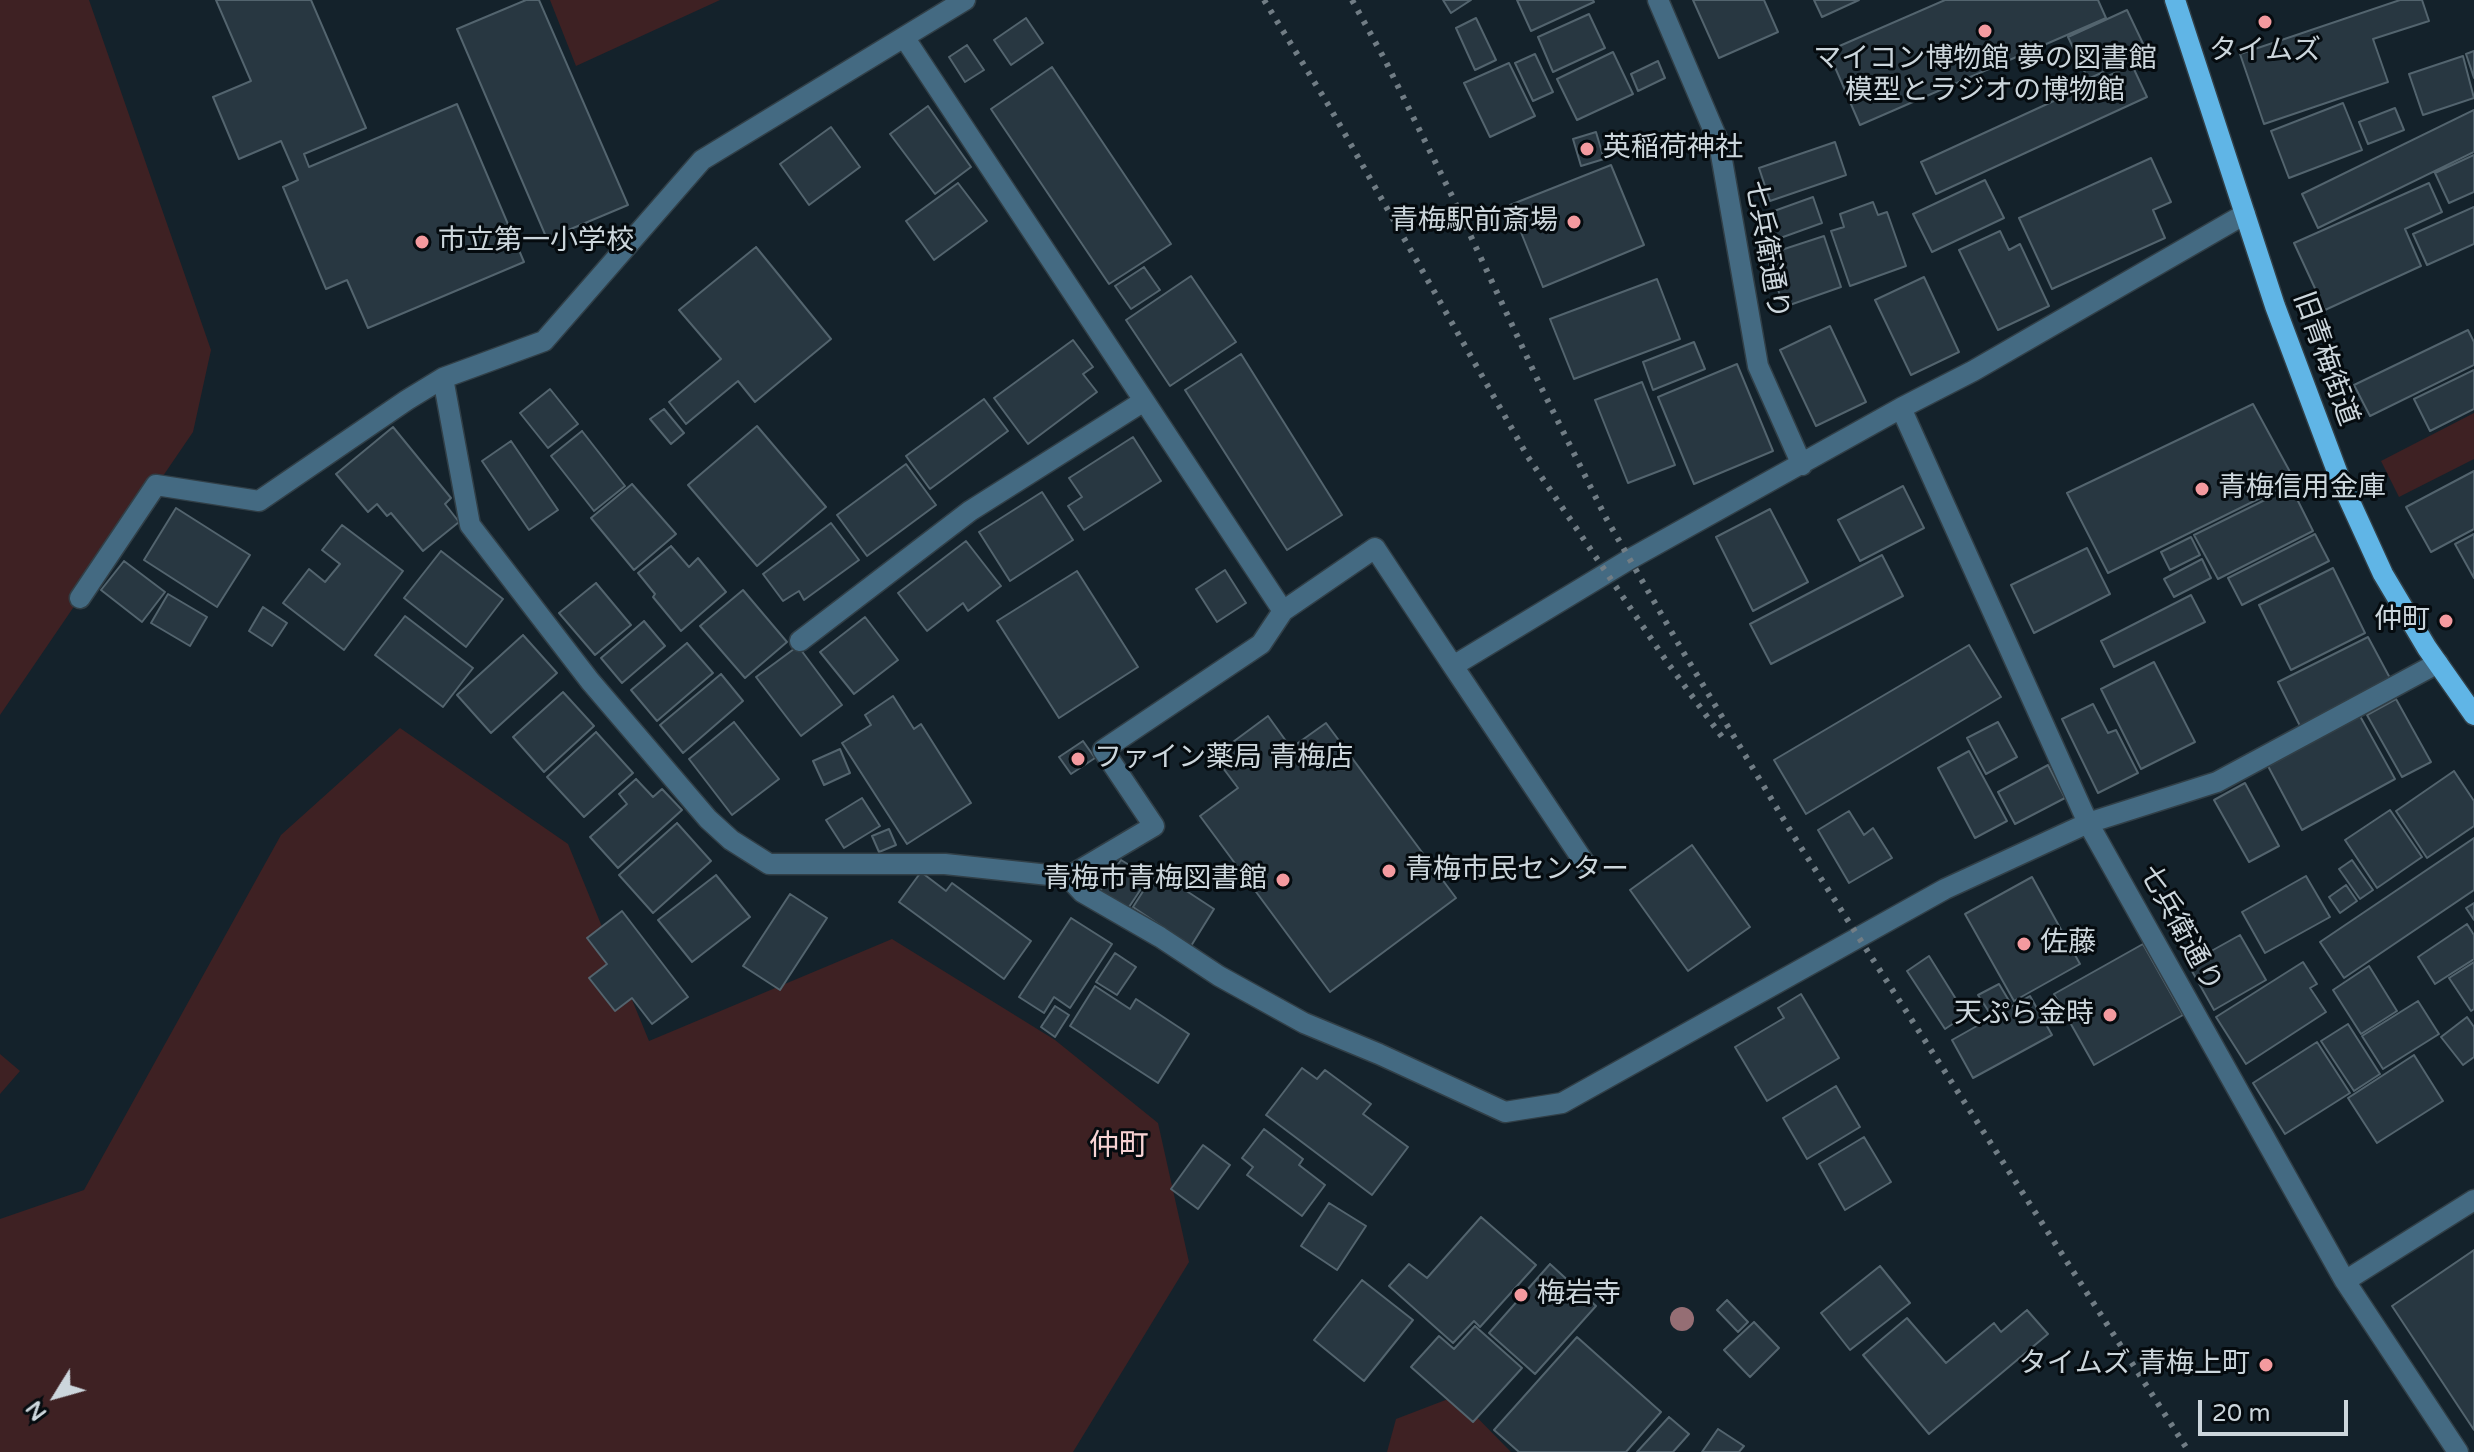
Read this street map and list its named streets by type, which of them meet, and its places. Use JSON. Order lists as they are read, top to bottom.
{
  "streets": {
    "main road": ["旧青梅街道"],
    "street": ["七兵衛通り"]
  },
  "districts": ["仲町"],
  "places": [
    "タイムズ",
    "マイコン博物館 夢の図書館 模型とラジオの博物館",
    "英稲荷神社",
    "青梅駅前斎場",
    "市立第一小学校",
    "青梅信用金庫",
    "仲町",
    "ファイン薬局 青梅店",
    "青梅市民センター",
    "青梅市青梅図書館",
    "佐藤",
    "天ぷら金時",
    "梅岩寺",
    "タイムズ 青梅上町"
  ],
  "scale_bar": "20 m",
  "north": "bottom left"
}
